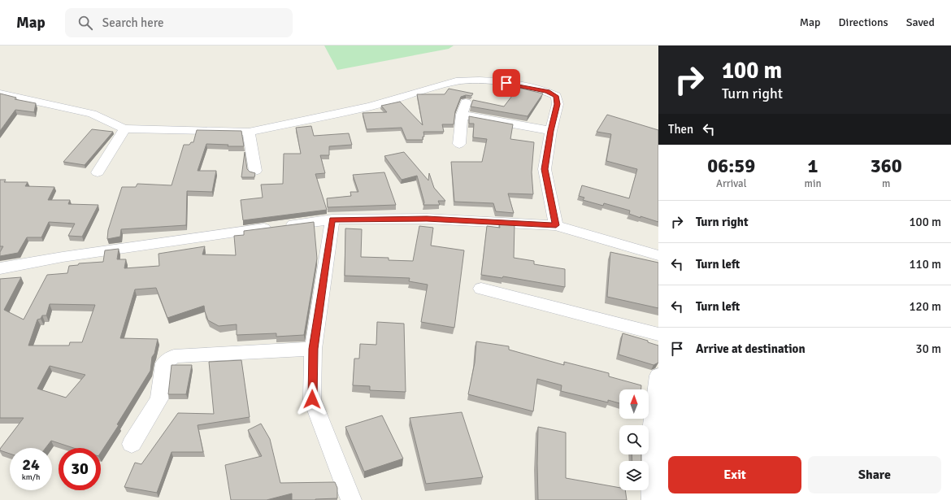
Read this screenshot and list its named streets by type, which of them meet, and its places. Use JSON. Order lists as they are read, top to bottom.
{
  "north": "top",
  "page": {
    "header": "Map",
    "search": "Search here",
    "nav": ["Map", "Directions", "Saved"],
    "turn": ["100 m", "Turn right"],
    "then": "Then",
    "eta": [
      "06:59",
      "Arrival",
      "1",
      "min",
      "360",
      "m"
    ],
    "list": [
      {
        "name": "Turn right",
        "value": "100 m"
      },
      {
        "name": "Turn left",
        "value": "110 m"
      },
      {
        "name": "Turn left",
        "value": "120 m"
      },
      {
        "name": "Arrive at destination",
        "value": "30 m"
      }
    ],
    "speed": "24 km/h",
    "limit": "30",
    "buttons": ["Exit", "Share"]
  }
}
